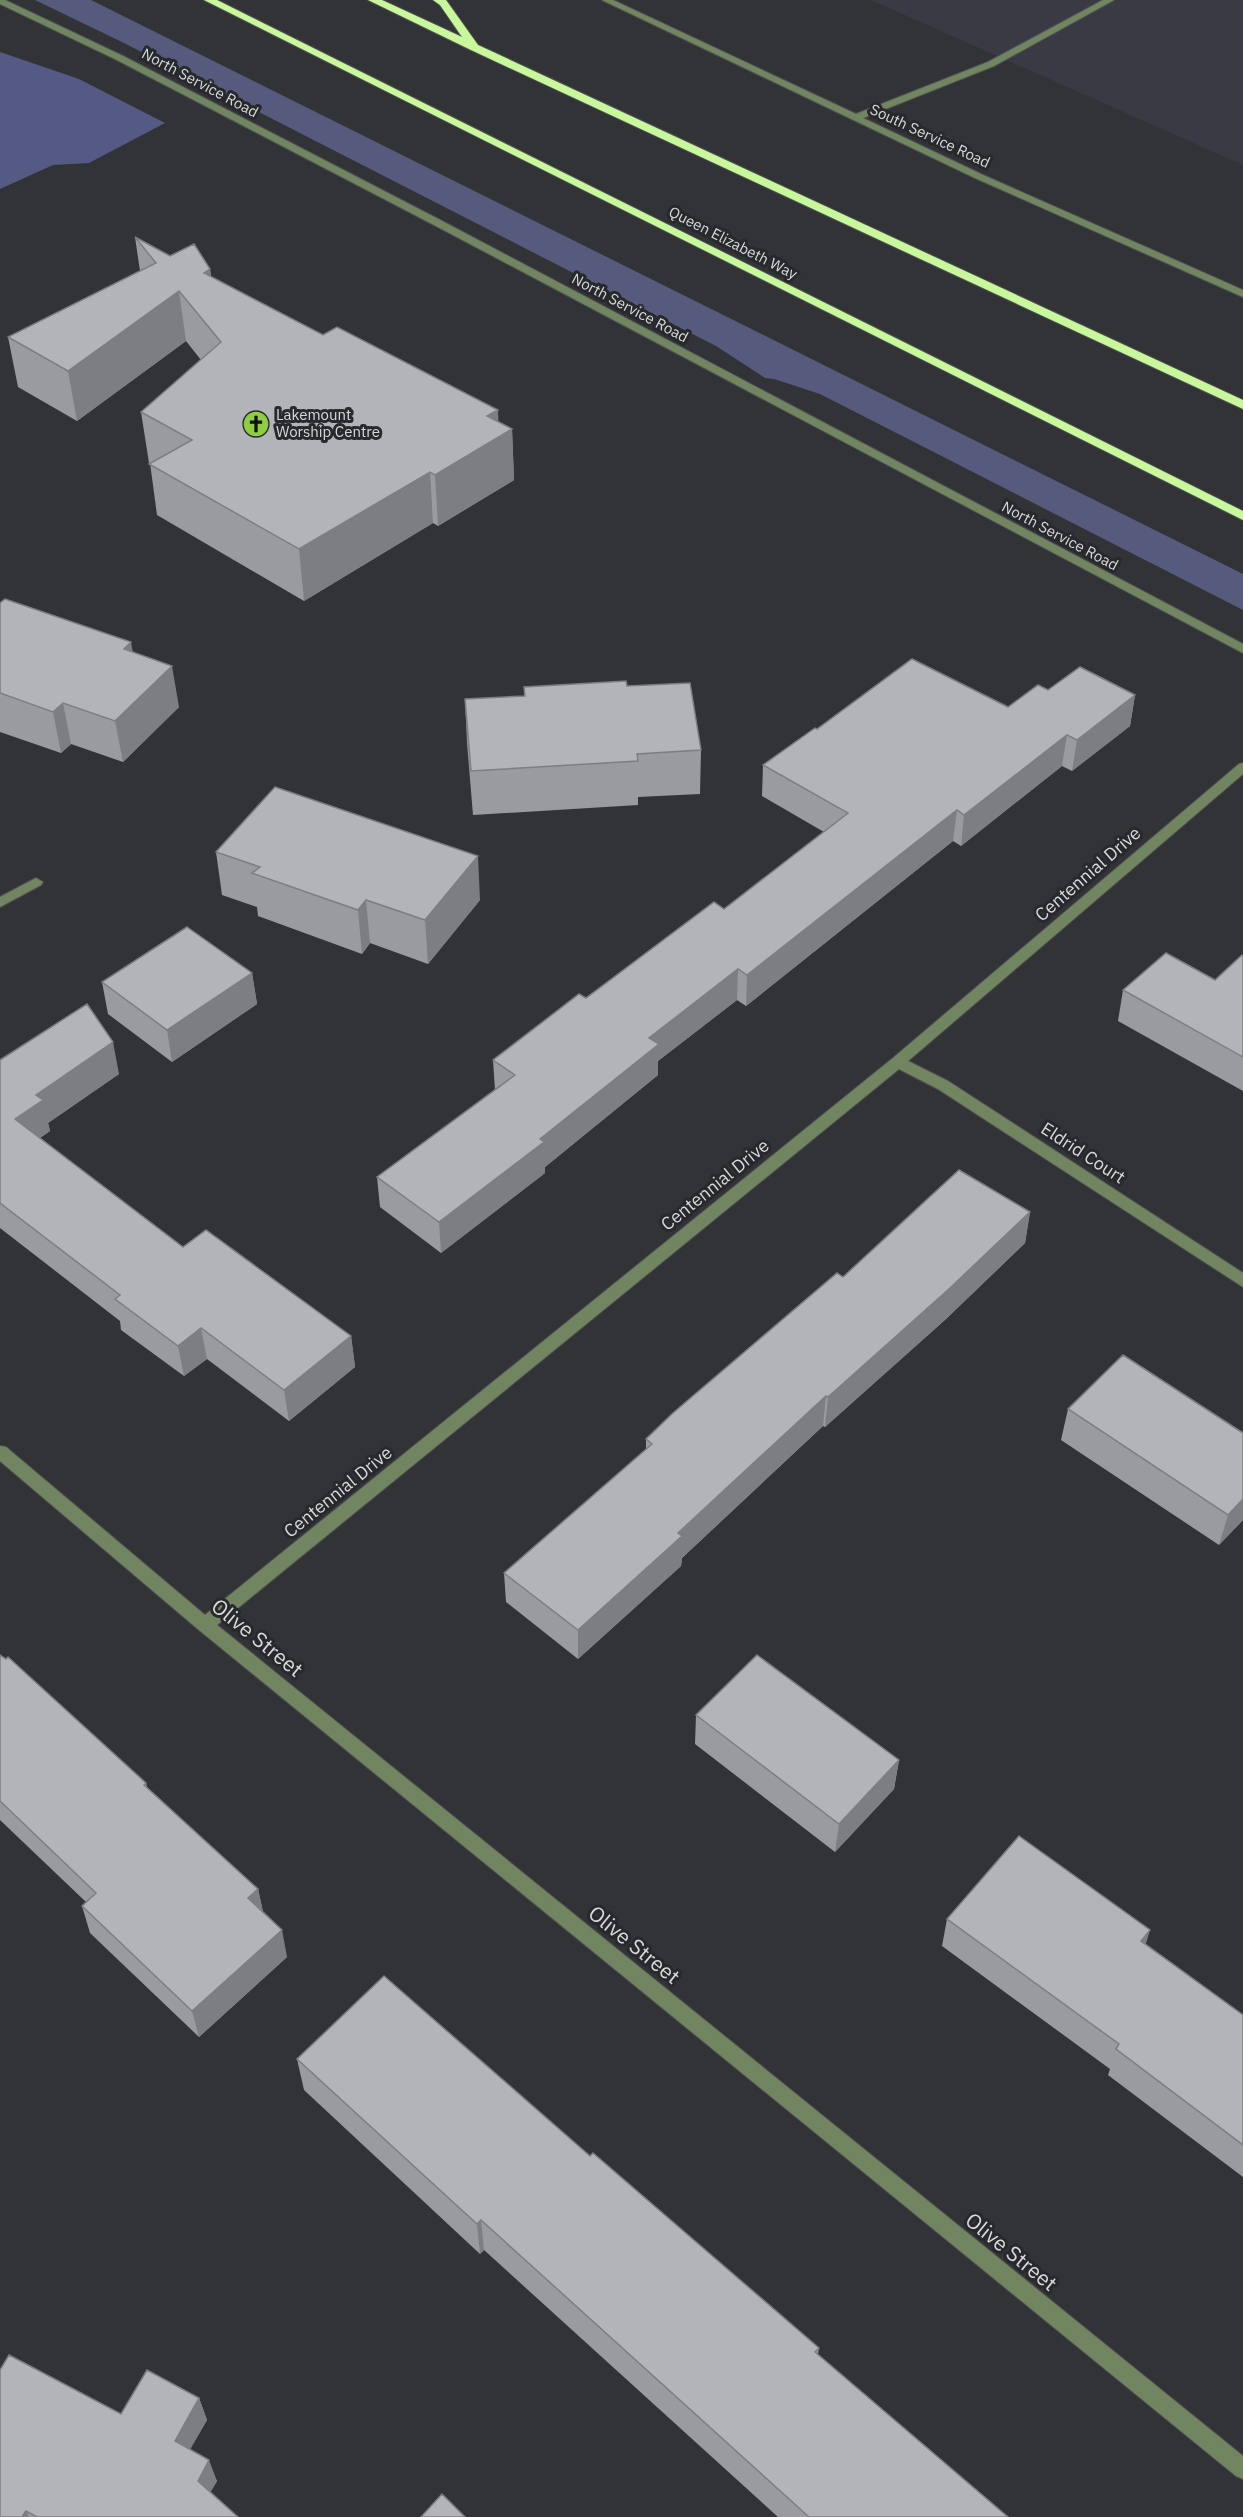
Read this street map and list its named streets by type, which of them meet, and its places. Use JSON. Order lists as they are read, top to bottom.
{
  "streets": {
    "highway": ["Queen Elizabeth Way"],
    "street": [
      "North Service Road",
      "South Service Road",
      "Centennial Drive",
      "Eldrid Court",
      "Olive Street"
    ]
  },
  "crossings": [
    ["Centennial Drive", "Eldrid Court"],
    ["Centennial Drive", "Olive Street"]
  ],
  "places": {
    "church": ["Lakemount Worship Centre"]
  }
}
